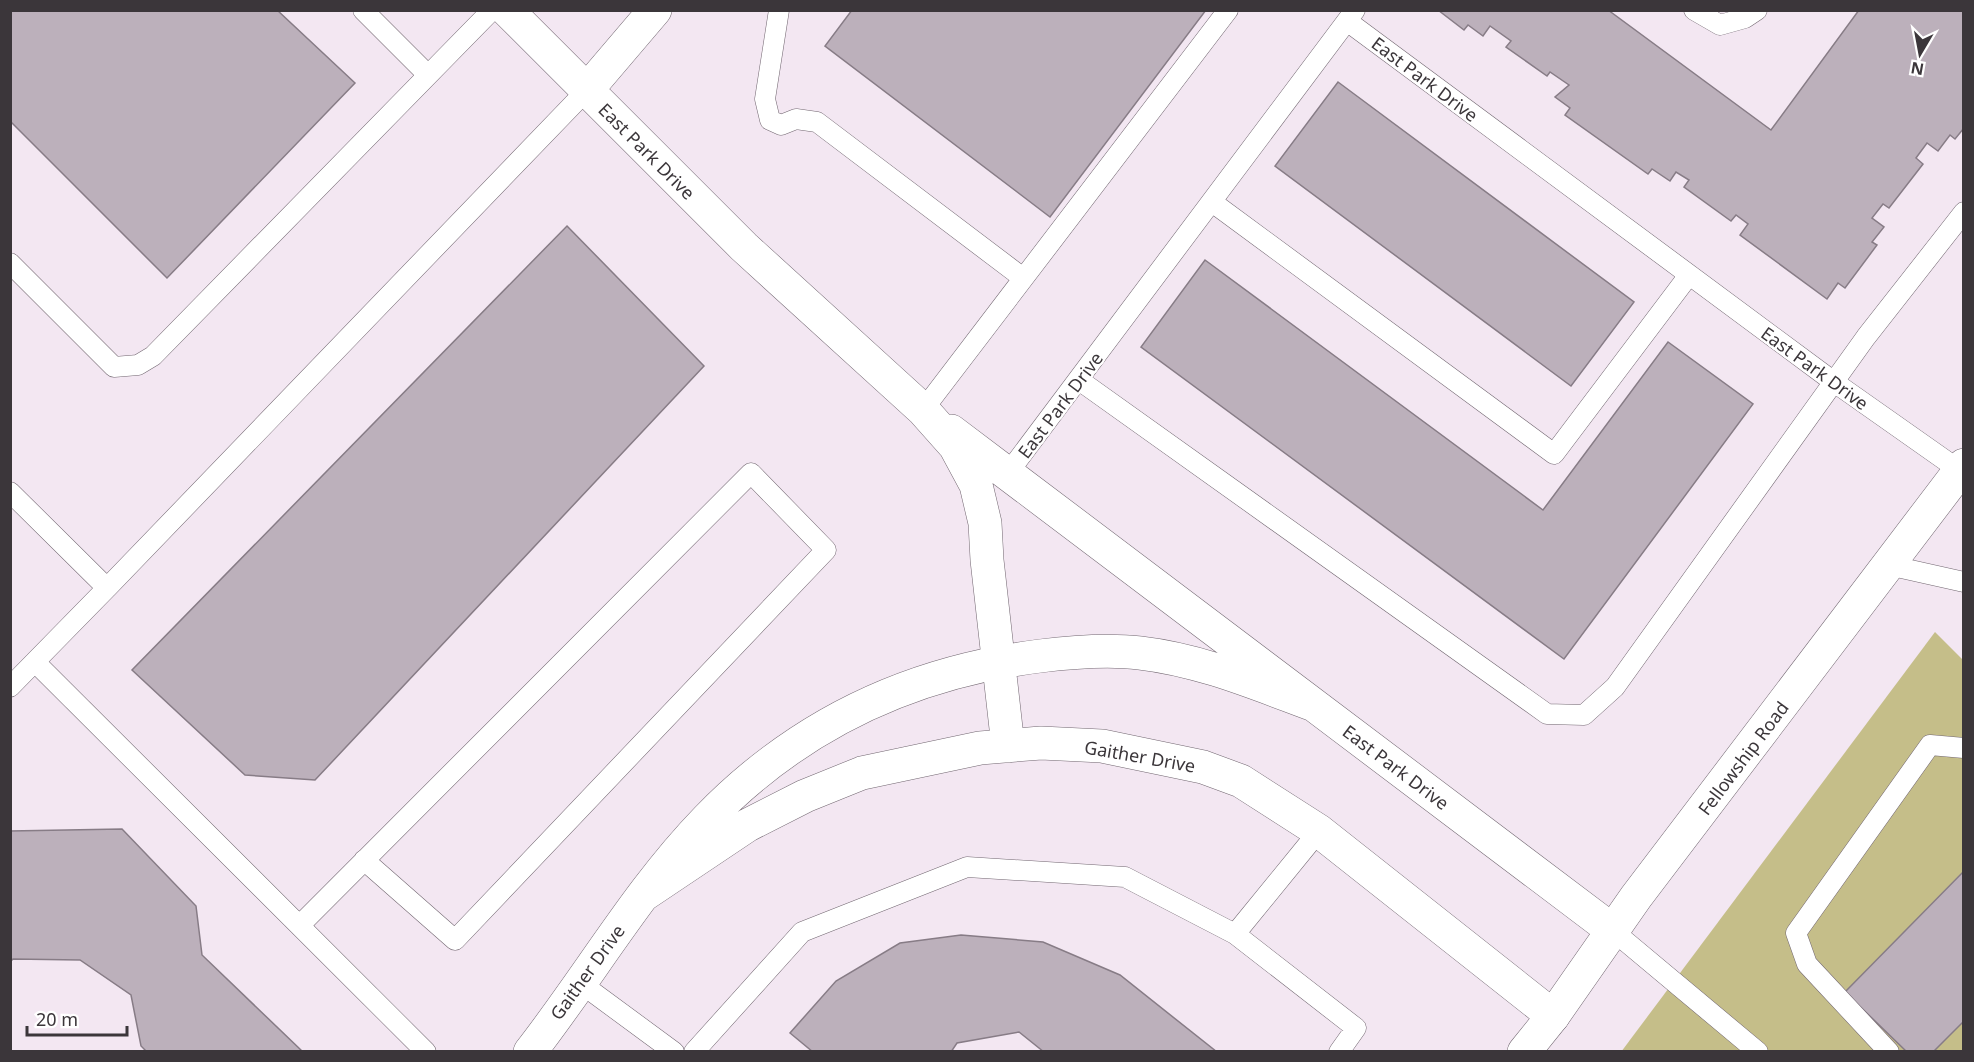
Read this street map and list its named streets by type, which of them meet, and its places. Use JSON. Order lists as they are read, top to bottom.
{
  "streets": {
    "street": ["East Park Drive", "Gaither Drive", "Fellowship Road"]
  },
  "crossings": [
    ["East Park Drive", "Gaither Drive"],
    ["East Park Drive", "Fellowship Road"],
    ["Gaither Drive", "Fellowship Road"]
  ],
  "scale_bar": "20 m",
  "north": "bottom"
}
